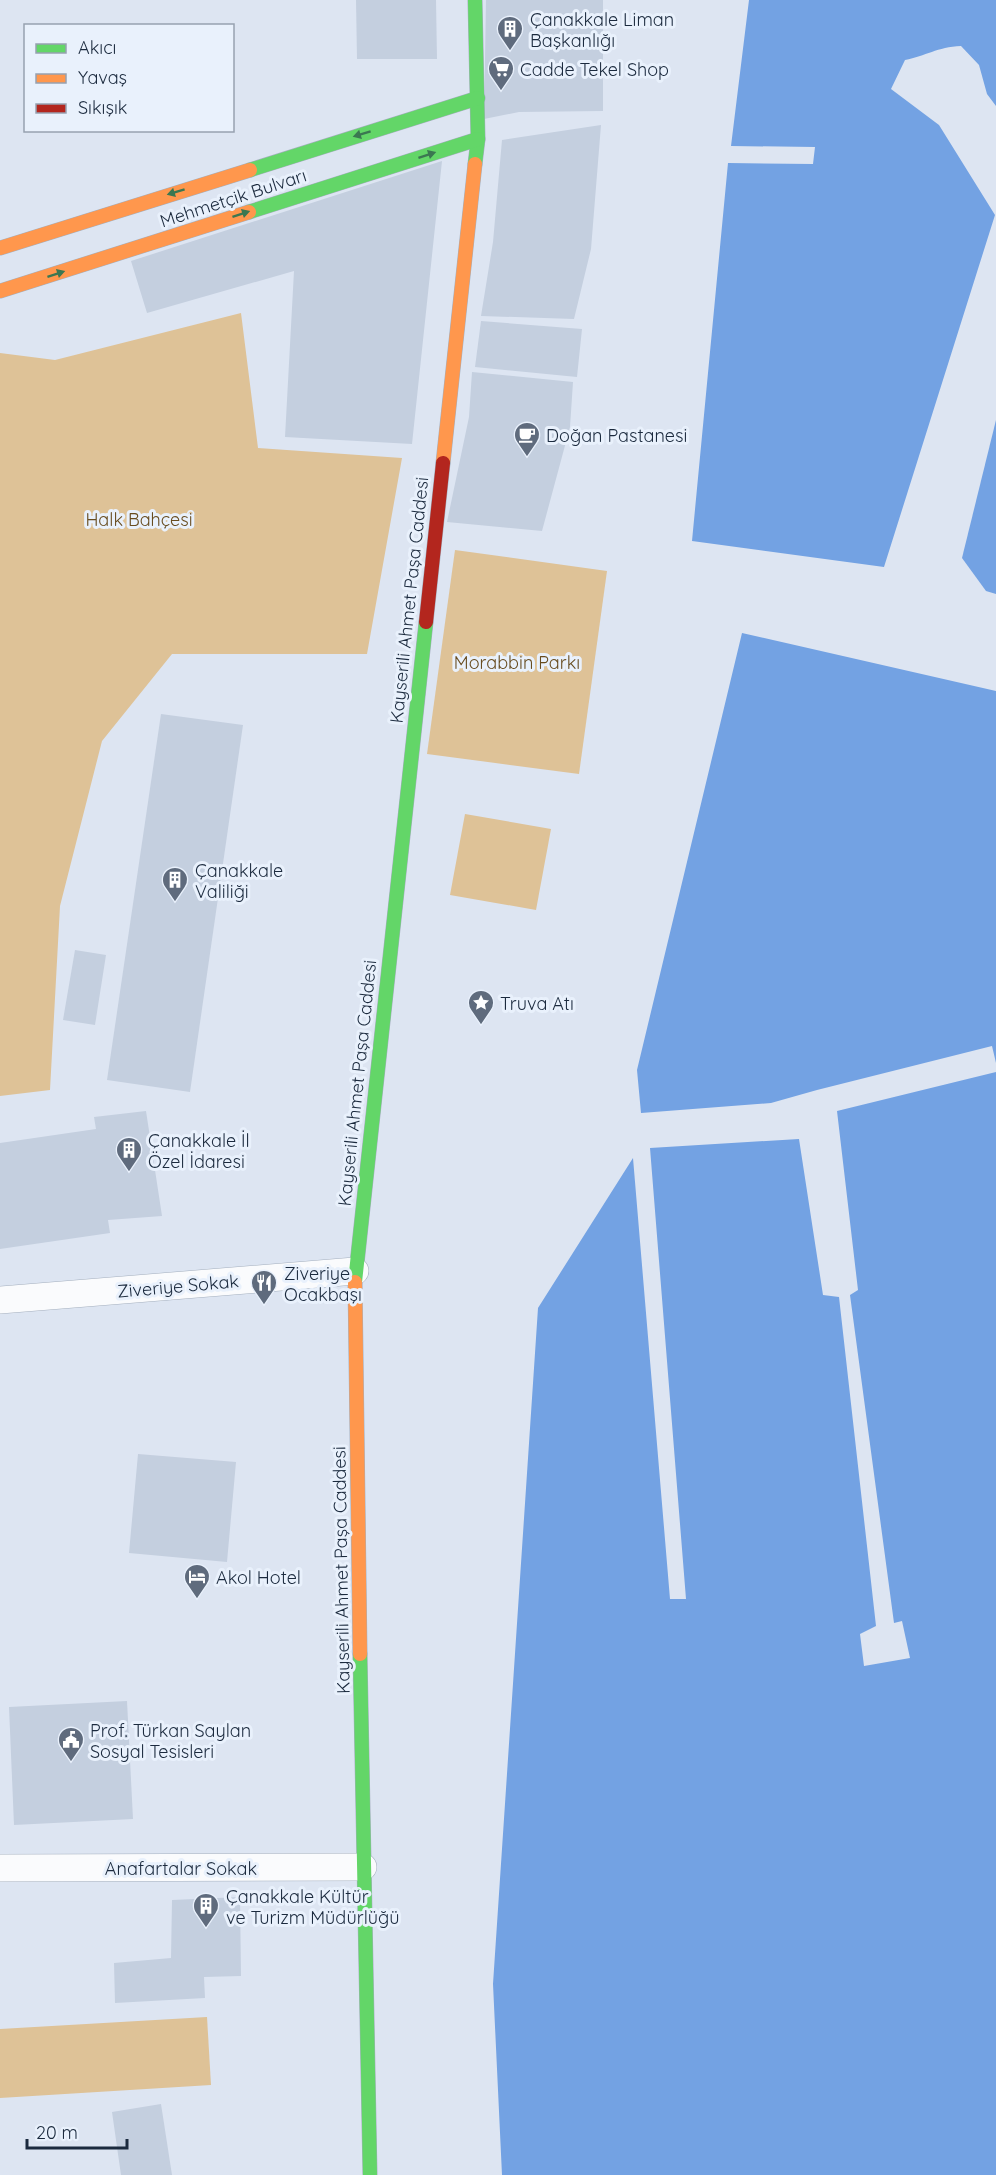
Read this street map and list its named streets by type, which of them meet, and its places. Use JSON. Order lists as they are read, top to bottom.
{
  "streets": {
    "main road": ["Mehmetçik Bulvarı", "Kayserili Ahmet Paşa Caddesi"],
    "street": ["Ziveriye Sokak", "Anafartalar Sokak"]
  },
  "crossings": [
    ["Mehmetçik Bulvarı", "Kayserili Ahmet Paşa Caddesi"],
    ["Kayserili Ahmet Paşa Caddesi", "Ziveriye Sokak"],
    ["Kayserili Ahmet Paşa Caddesi", "Anafartalar Sokak"]
  ],
  "parks": ["Halk Bahçesi", "Morabbin Parkı"],
  "places": {
    "building": [
      "Çanakkale Liman Başkanlığı",
      "Çanakkale Valiliği",
      "Çanakkale İl Özel İdaresi",
      "Çanakkale Kültür ve Turizm Müdürlüğü"
    ],
    "supermarket": ["Cadde Tekel Shop"],
    "cafe": ["Doğan Pastanesi"],
    "place": ["Truva Atı"],
    "restaurant": ["Ziveriye Ocakbaşı"],
    "hotel": ["Akol Hotel"],
    "public building": ["Prof. Türkan Saylan Sosyal Tesisleri"]
  },
  "legend": ["Akıcı", "Yavaş", "Sıkışık"],
  "scale_bar": "20 m"
}
